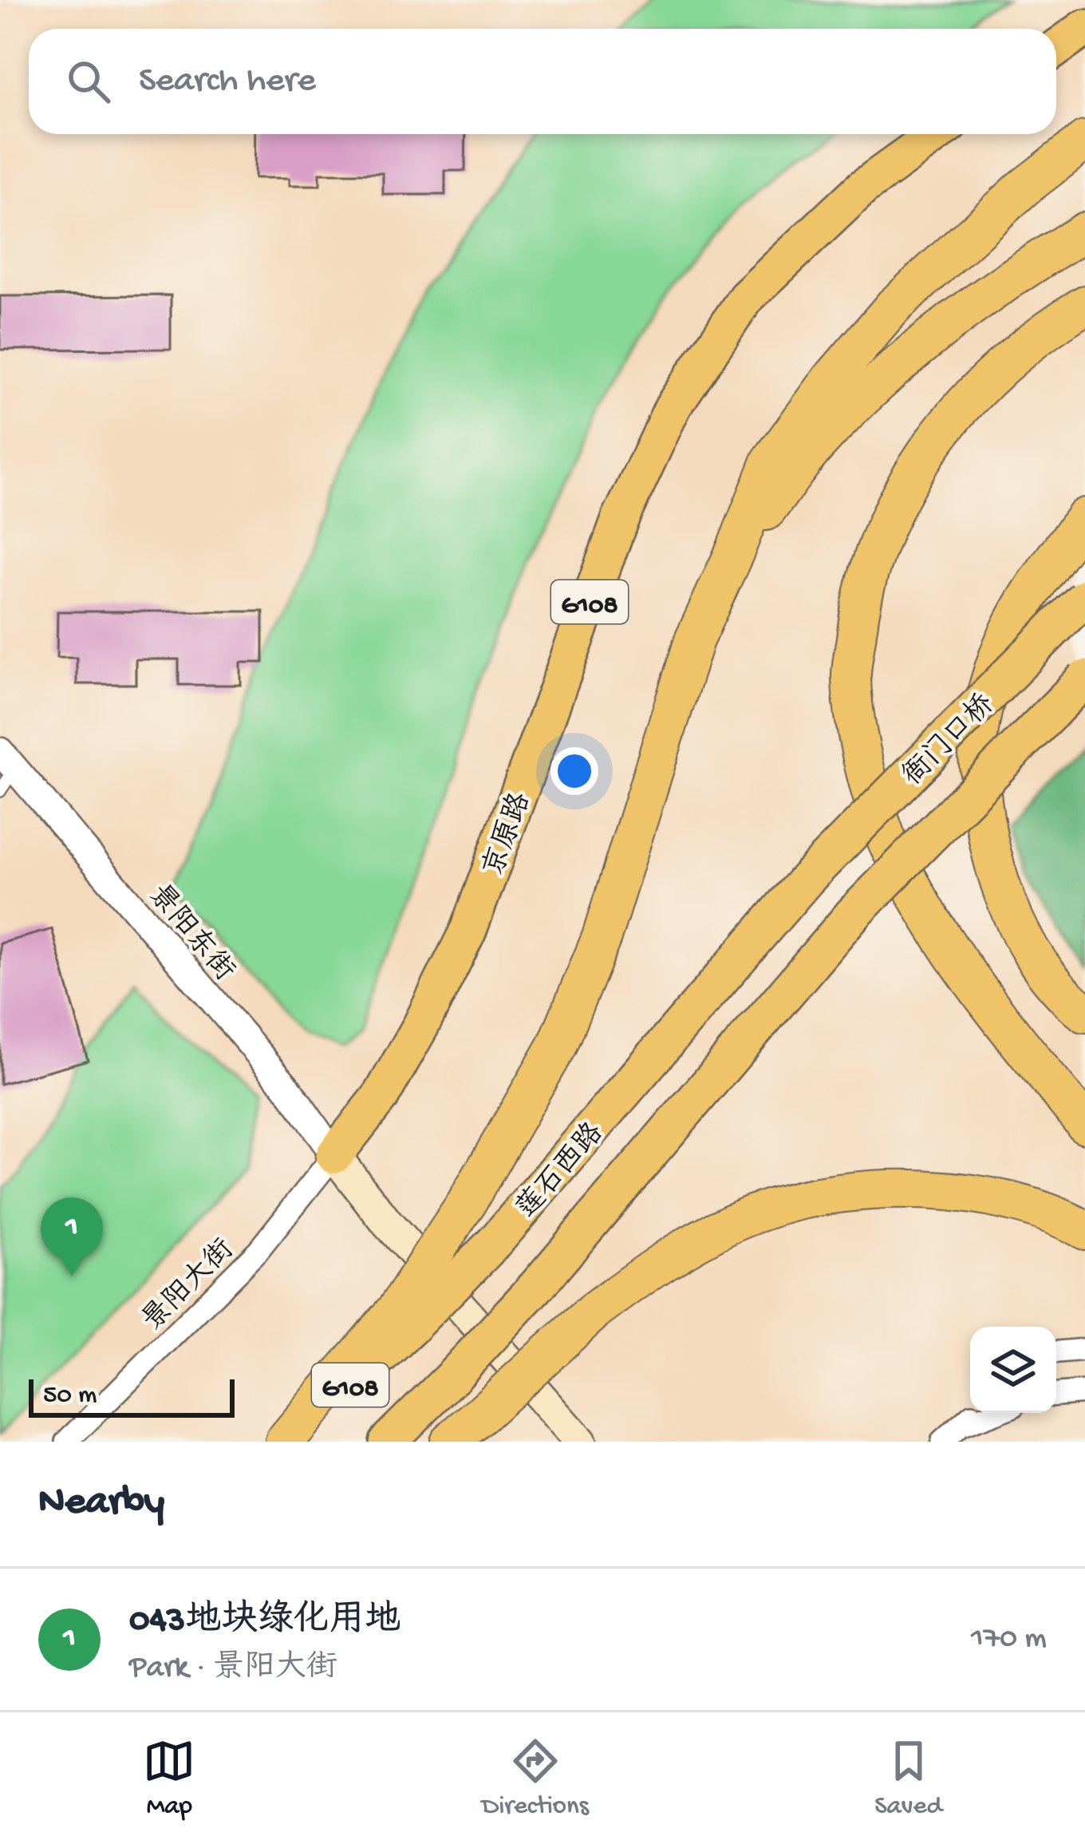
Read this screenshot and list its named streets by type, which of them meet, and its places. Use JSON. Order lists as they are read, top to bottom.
{
  "streets": {
    "highway": [
      "G108",
      "衙门口桥",
      "京原路",
      "莲石西路"
    ],
    "street": ["景阳东街", "景阳大街"]
  },
  "crossings": [
    ["衙门口桥", "莲石西路"],
    ["京原路", "景阳东街"],
    ["京原路", "景阳大街"],
    ["景阳东街", "景阳大街"]
  ],
  "scale_bar": "50 m",
  "page": {
    "search": "Search here",
    "pins": "1",
    "scale": "50 m",
    "heading": "Nearby",
    "list": [
      {
        "mark": "1",
        "name": "043地块绿化用地",
        "note": "Park · 景阳大街",
        "value": "170 m"
      }
    ],
    "nav": ["Map", "Directions", "Saved"]
  }
}
